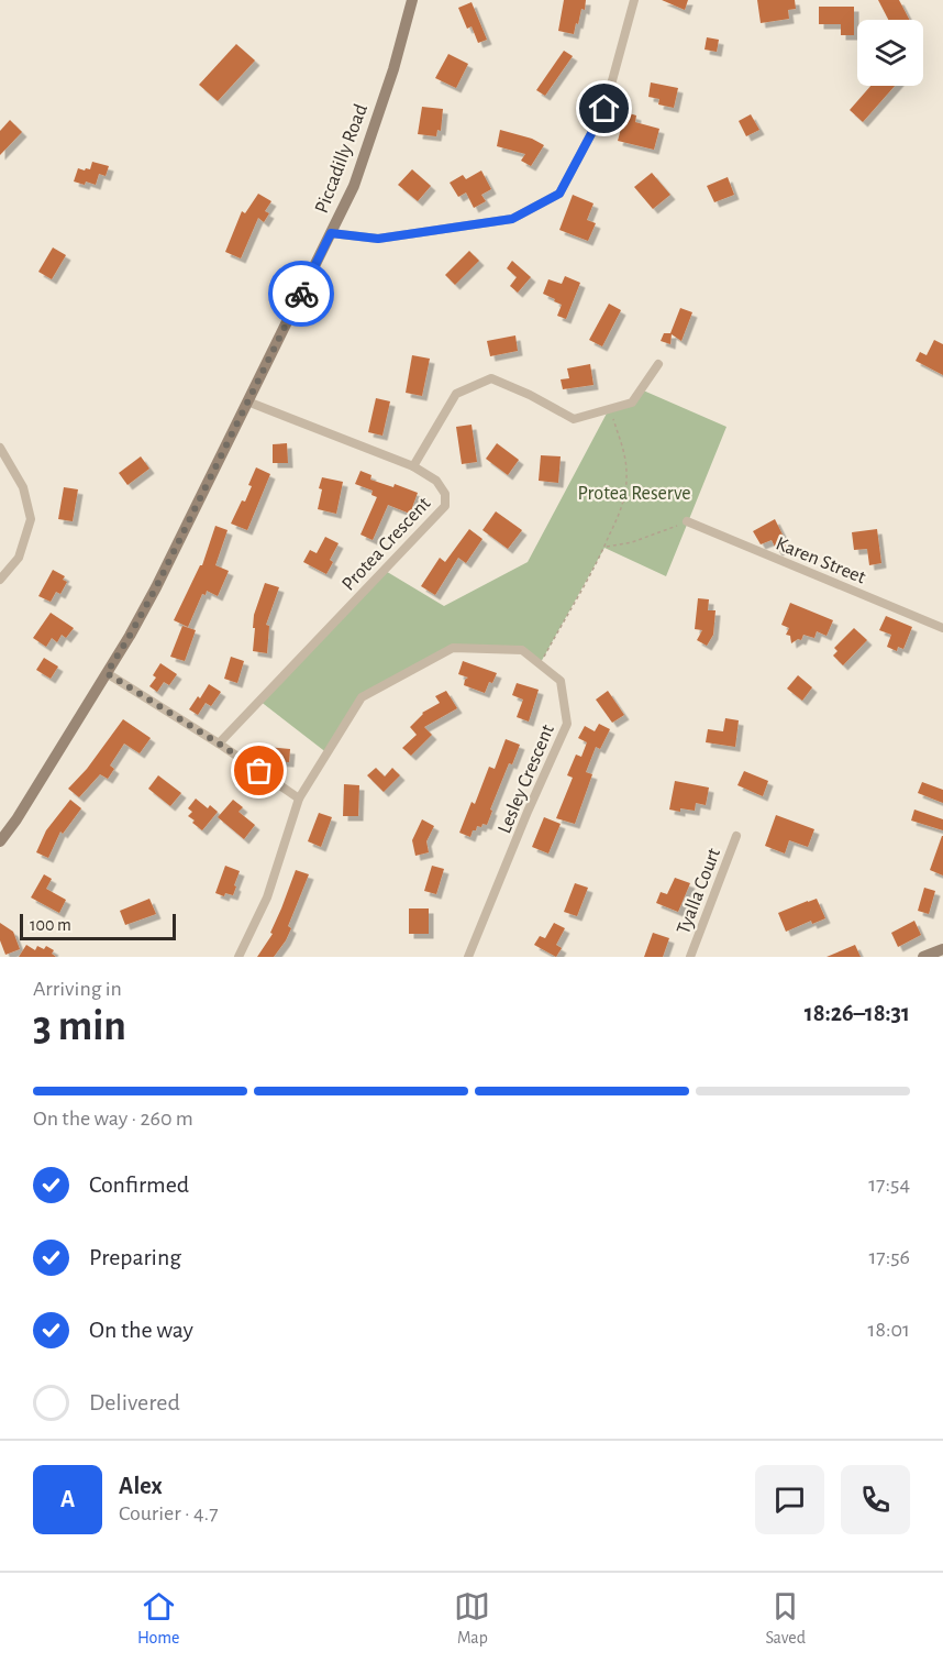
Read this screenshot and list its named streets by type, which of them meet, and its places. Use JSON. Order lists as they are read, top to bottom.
{
  "streets": {
    "main road": ["Piccadilly Road"],
    "street": [
      "Protea Crescent",
      "Karen Street",
      "Lesley Crescent",
      "Tyalla Court"
    ]
  },
  "crossings": [
    ["Piccadilly Road", "Protea Crescent"]
  ],
  "parks": ["Protea Reserve"],
  "scale_bar": "100 m",
  "page": {
    "scale": "100 m",
    "heading": ["3 min", "Arriving in", "18:26–18:31"],
    "panel": ["Alex", "Courier · 4.7"],
    "bar": "On the way · 260 m",
    "list": [
      ["Confirmed", "17:54"],
      ["Preparing", "17:56"],
      ["On the way", "18:01"],
      "Delivered"
    ],
    "round": "A",
    "tabs": ["Home", "Map", "Saved"]
  }
}
